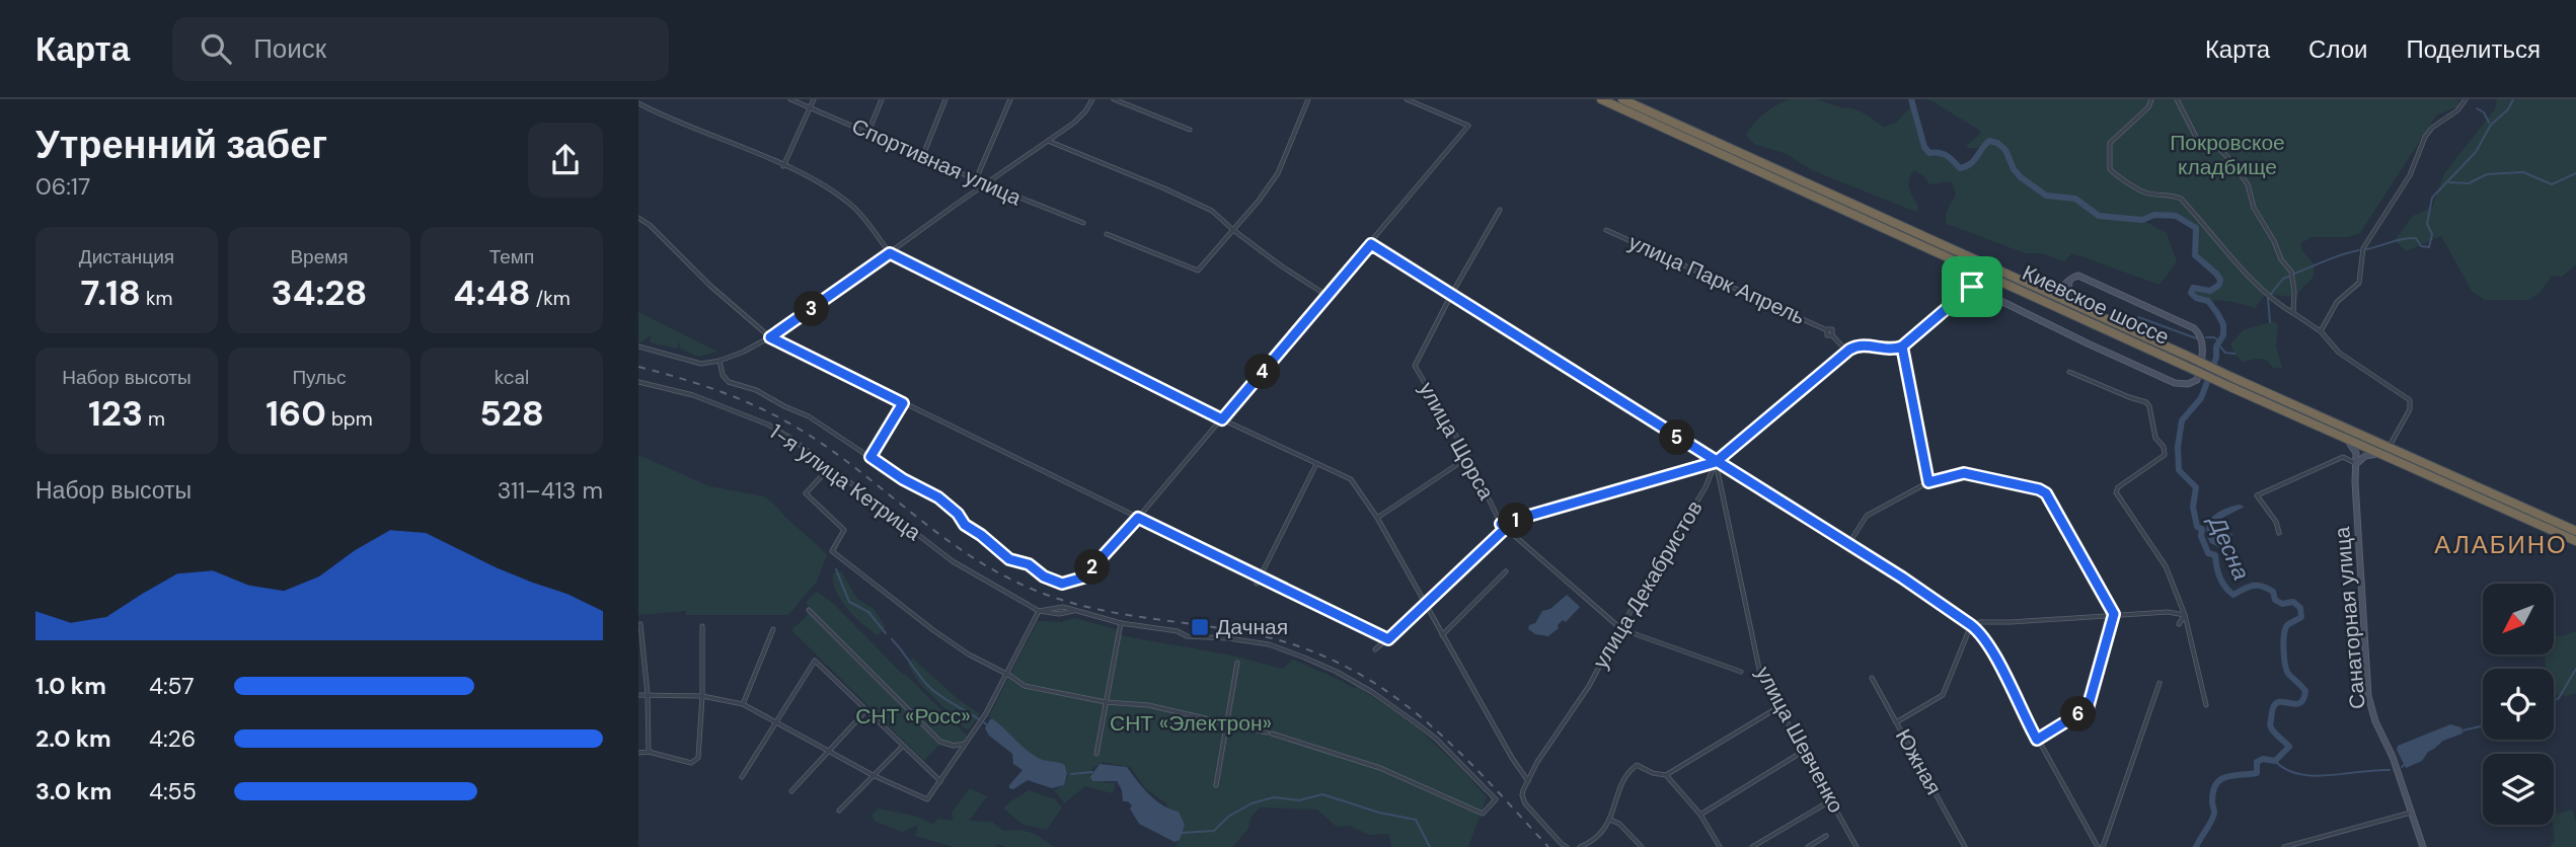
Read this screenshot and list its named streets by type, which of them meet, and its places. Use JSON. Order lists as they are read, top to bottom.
{
  "streets": {
    "highway": ["Киевское шоссе"],
    "street": [
      "Спортивная улица",
      "улица Парк Апрель",
      "улица Щорса",
      "1-я улица Кетрица",
      "улица Декабристов",
      "Санаторная улица",
      "улица Шевченко",
      "Южная"
    ]
  },
  "crossings": [
    ["улица Парк Апрель", "улица Декабристов"],
    ["улица Декабристов", "улица Шевченко"]
  ],
  "districts": ["АЛАБИНО"],
  "water": ["Десна"],
  "parks": ["Покровское кладбище", "СНТ «Росс»", "СНТ «Электрон»"],
  "places": {
    "transit": ["Дачная"]
  },
  "north": "bottom left",
  "page": {
    "header": "Карта",
    "search": "Поиск",
    "nav": ["Карта", "Слои", "Поделиться"],
    "heading": ["Утренний забег", "06:17"],
    "stats": [
      ["Дистанция", "7.18 km"],
      ["Время", "34:28"],
      ["Темп", "4:48 /km"],
      ["Набор высоты", "123 m"],
      ["Пульс", "160 bpm"],
      ["kcal", "528"]
    ],
    "pins": [
      "3",
      "4",
      "5",
      "1",
      "2",
      "6"
    ],
    "chart": ["Набор высоты", "311–413 m"],
    "list": [
      {
        "name": "1.0 km",
        "note": "4:57"
      },
      {
        "name": "2.0 km",
        "note": "4:26"
      },
      {
        "name": "3.0 km",
        "note": "4:55"
      }
    ]
  }
}
